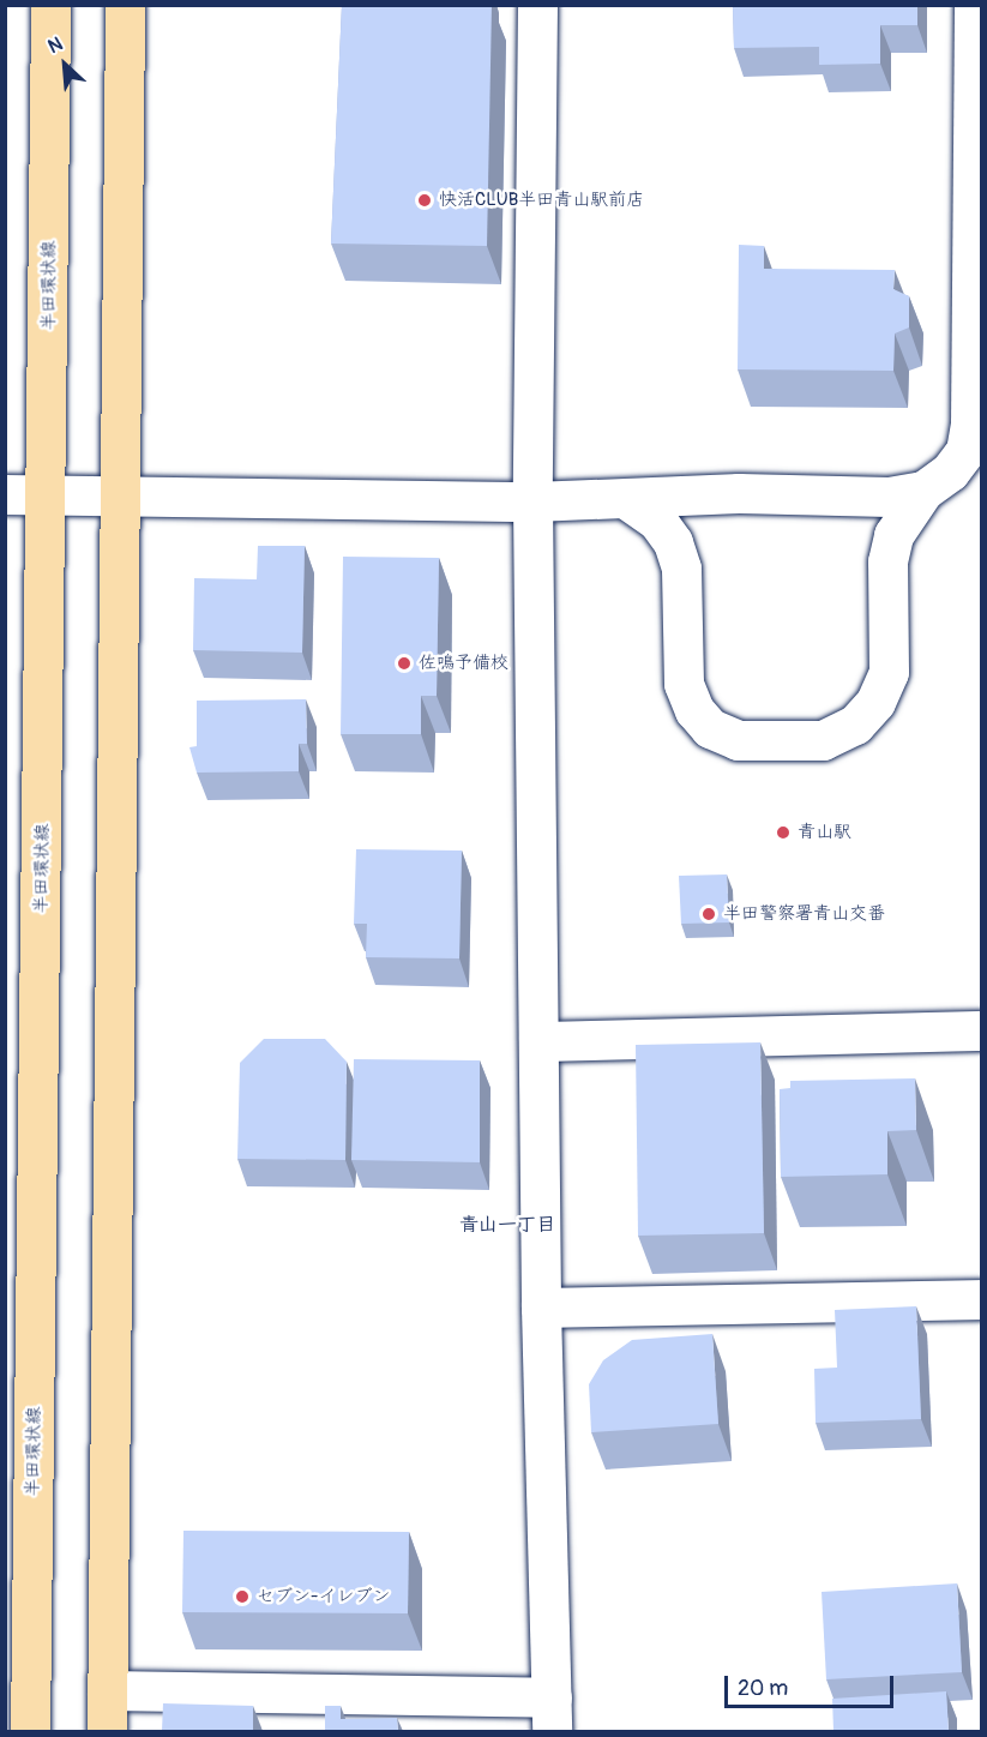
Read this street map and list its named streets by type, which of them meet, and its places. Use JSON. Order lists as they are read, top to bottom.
{
  "streets": {
    "main road": ["半田環状線"]
  },
  "districts": ["青山一丁目"],
  "places": [
    "快活CLUB半田青山駅前店",
    "佐鳴予備校",
    "青山駅",
    "半田警察署青山交番",
    "セブン-イレブン"
  ],
  "scale_bar": "20 m",
  "north": "top left"
}
